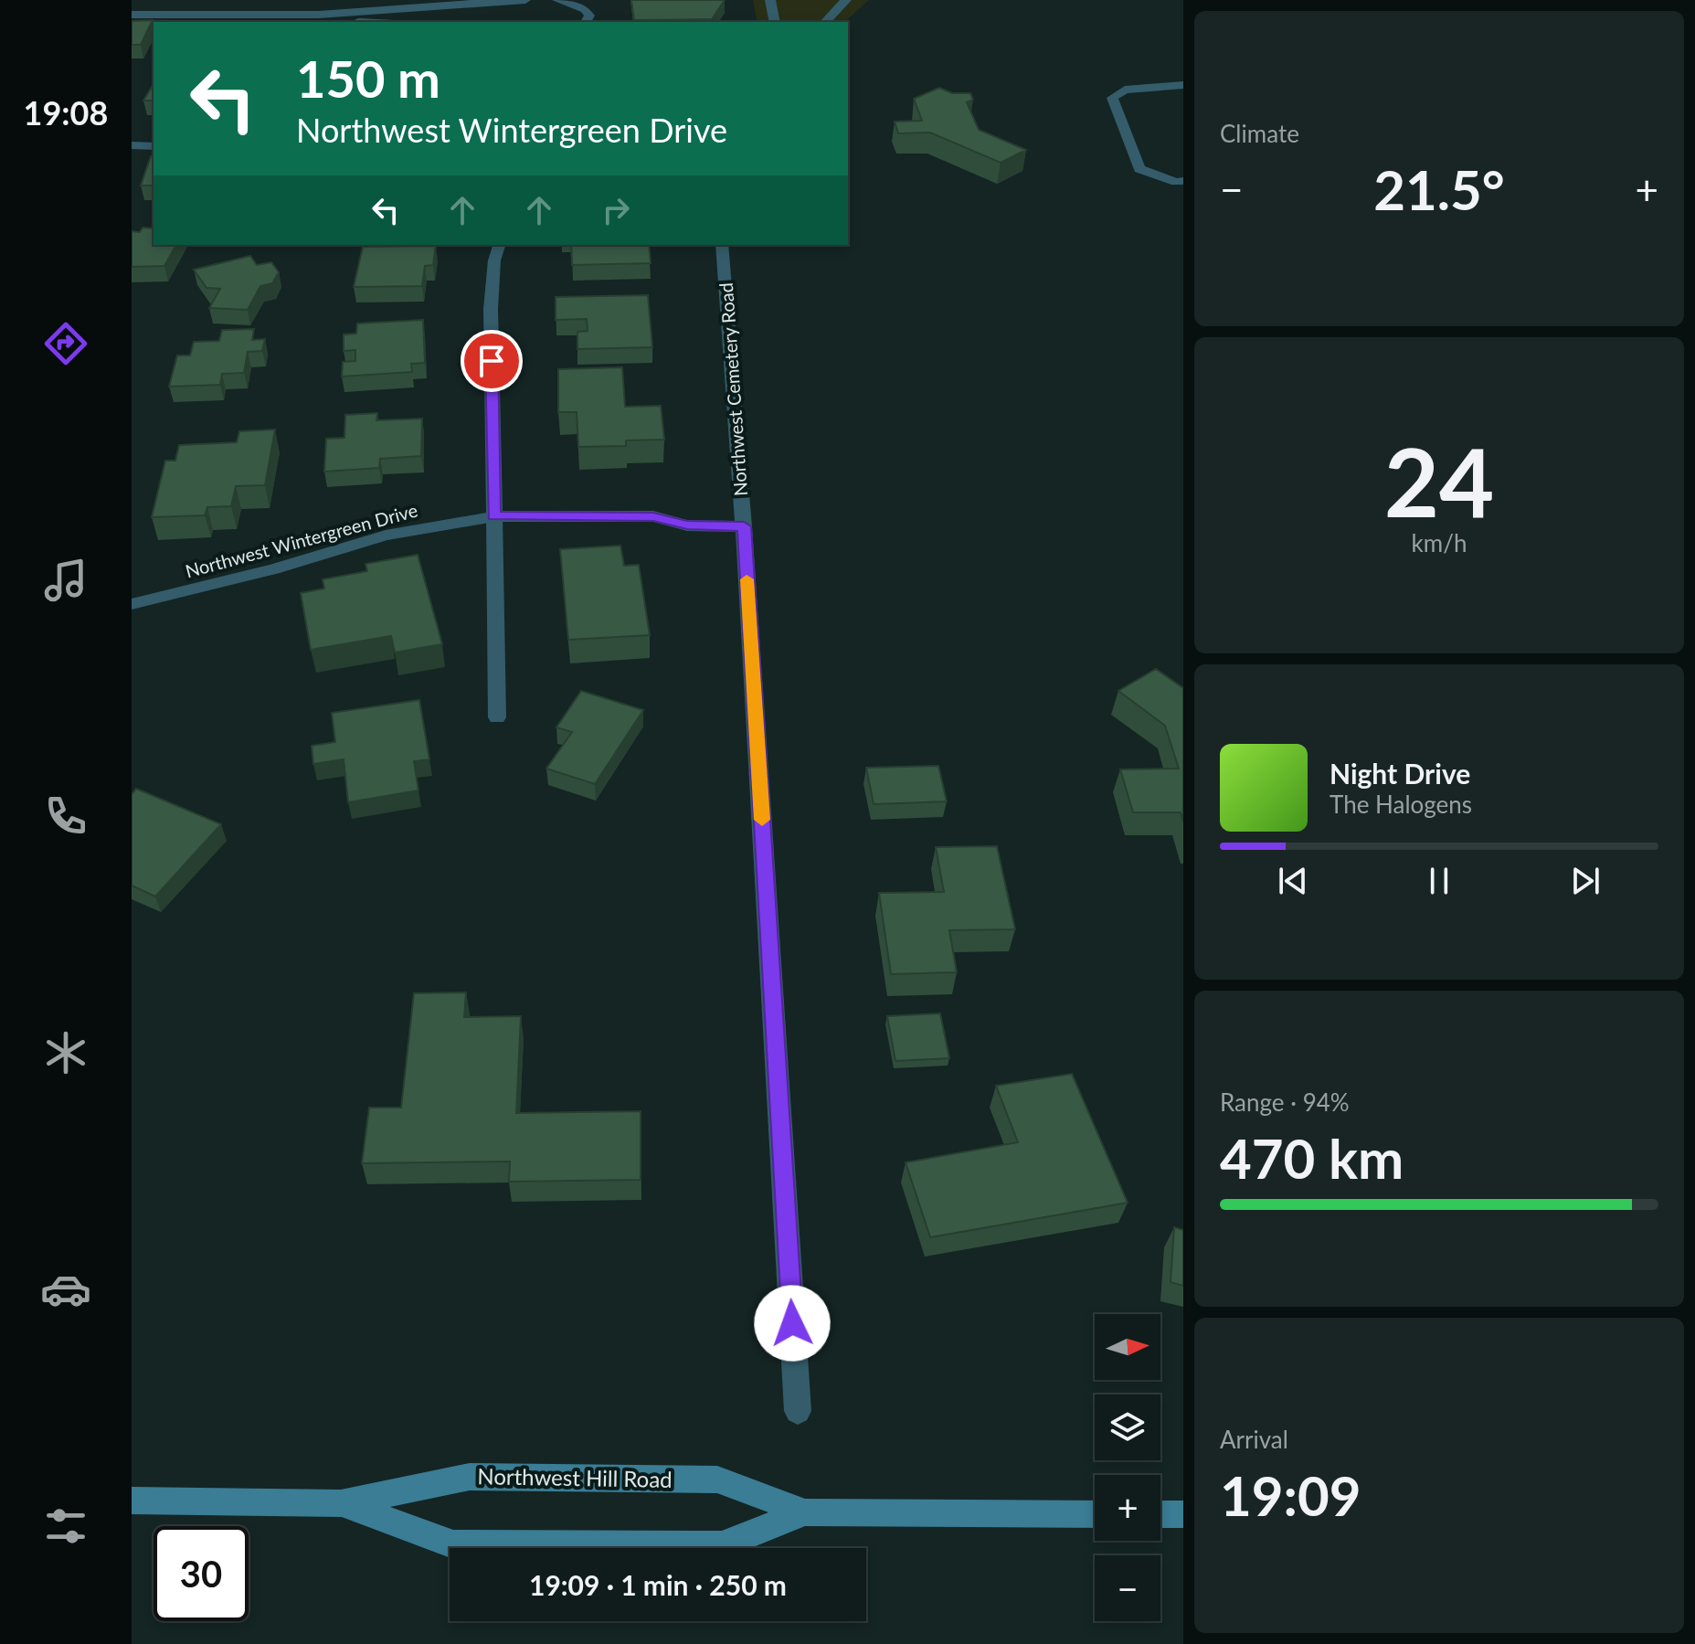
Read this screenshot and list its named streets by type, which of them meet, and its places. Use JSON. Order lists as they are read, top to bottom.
{
  "streets": {
    "main road": ["Northwest Hill Road"],
    "street": ["Northwest Cemetery Road", "Northwest Wintergreen Drive"]
  },
  "crossings": [
    ["Northwest Cemetery Road", "Northwest Wintergreen Drive"]
  ],
  "north": "right",
  "page": {
    "tabs": "19:08",
    "tile": [
      "Climate",
      ["24", "km/h"],
      ["Range · 94%", "470 km"],
      ["Arrival", "19:09"]
    ],
    "turn": ["150 m", "Northwest Wintergreen Drive"],
    "heat": ["−", "21.5°", "+"],
    "song": ["Night Drive", "The Halogens"],
    "map_buttons": ["+", "−"],
    "limit": "30",
    "trip": "19:09 · 1 min · 250 m"
  }
}
